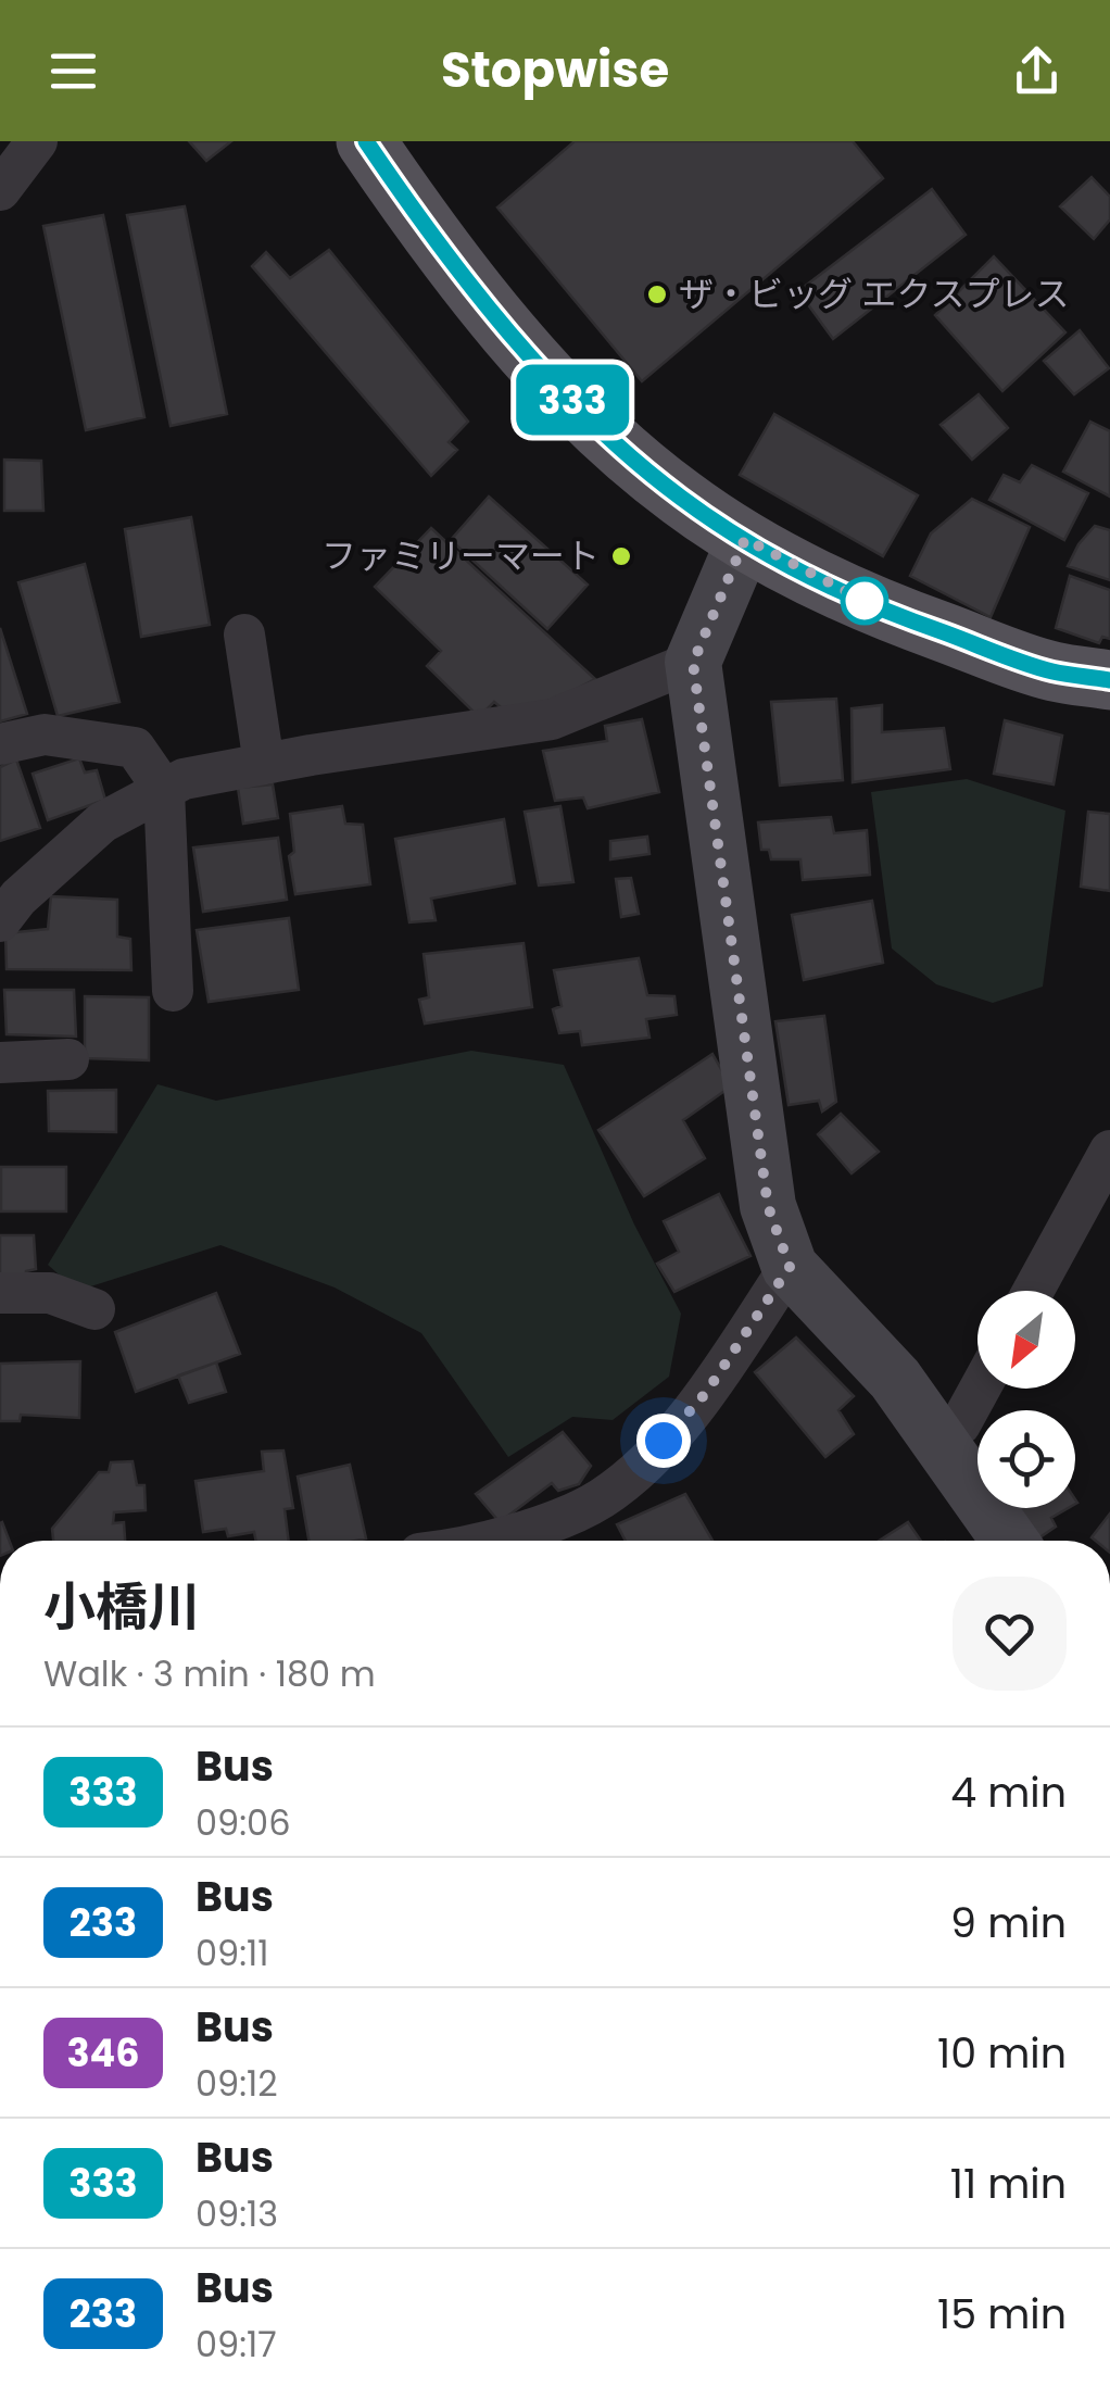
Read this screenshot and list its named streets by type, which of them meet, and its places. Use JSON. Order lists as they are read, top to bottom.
{
  "places": ["ザ・ビッグ エクスプレス", "ファミリーマート"],
  "lines": ["bus line 333"],
  "north": "bottom left",
  "page": {
    "header": "Stopwise",
    "on_map": "333",
    "heading": ["小橋川", "Walk · 3 min · 180 m"],
    "list": [
      {
        "mark": "333",
        "name": "Bus",
        "note": "09:06",
        "value": "4 min"
      },
      {
        "mark": "233",
        "name": "Bus",
        "note": "09:11",
        "value": "9 min"
      },
      {
        "mark": "346",
        "name": "Bus",
        "note": "09:12",
        "value": "10 min"
      },
      {
        "mark": "333",
        "name": "Bus",
        "note": "09:13",
        "value": "11 min"
      },
      {
        "mark": "233",
        "name": "Bus",
        "note": "09:17",
        "value": "15 min"
      }
    ]
  }
}
